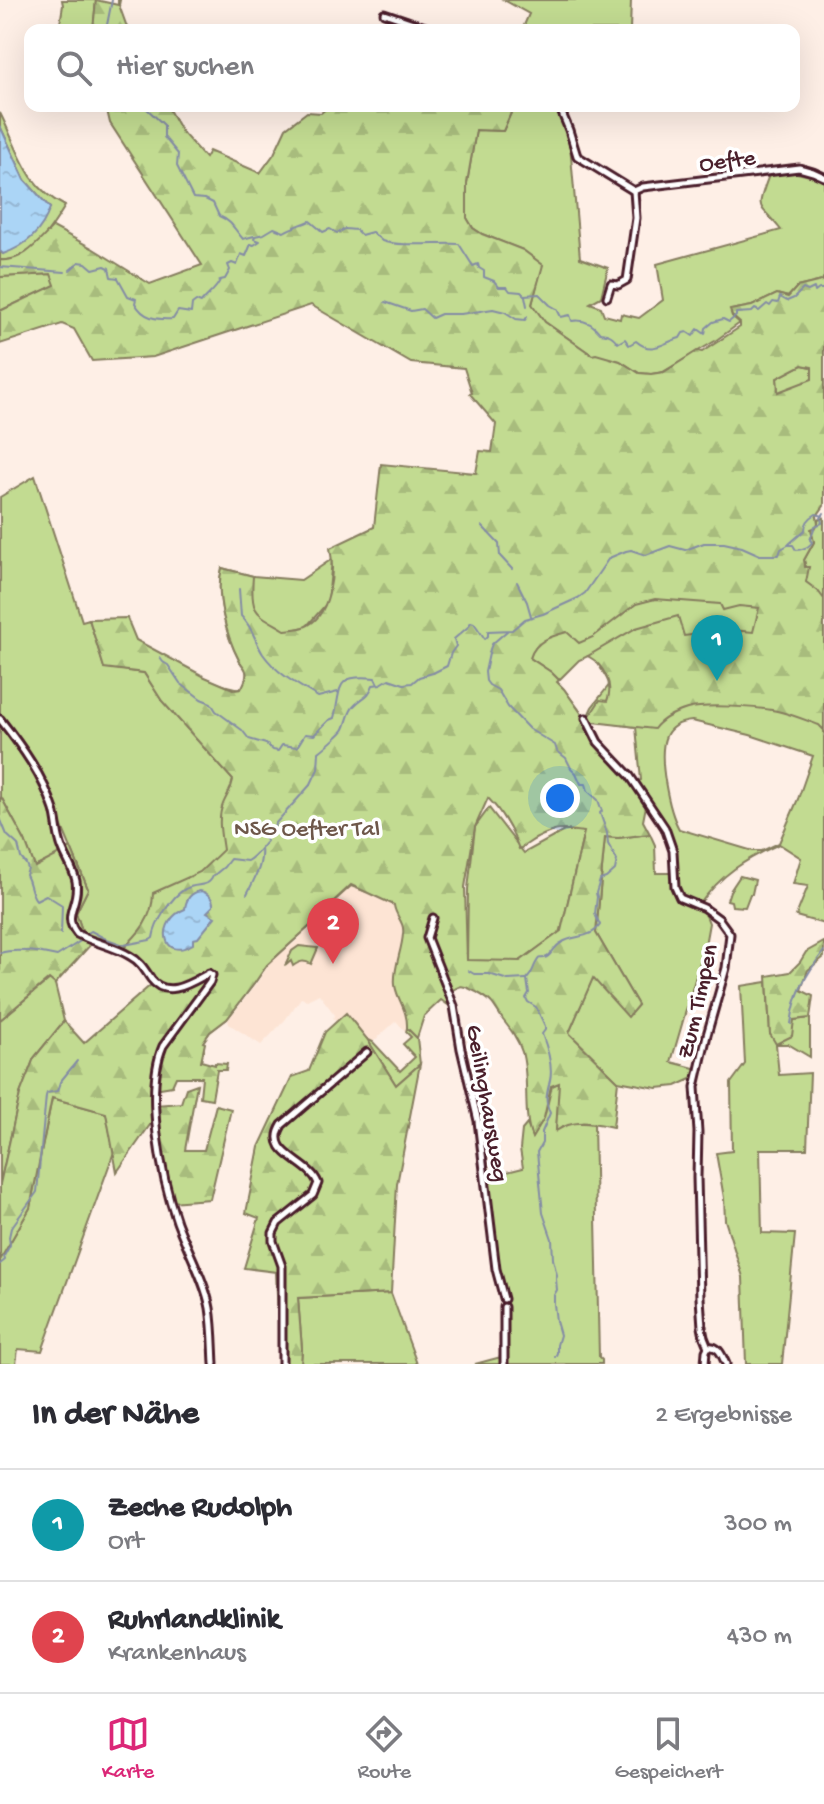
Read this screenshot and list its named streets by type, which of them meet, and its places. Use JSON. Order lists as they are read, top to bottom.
{
  "streets": {
    "street": ["Oefte", "Zum Timpen", "Geilinghausweg"]
  },
  "parks": ["NSG Oefter Tal"],
  "page": {
    "search": "Hier suchen",
    "pins": ["1", "2"],
    "heading": ["In der Nähe", "2 Ergebnisse"],
    "list": [
      {
        "mark": "1",
        "name": "Zeche Rudolph",
        "note": "Ort",
        "value": "300 m"
      },
      {
        "mark": "2",
        "name": "Ruhrlandklinik",
        "note": "Krankenhaus",
        "value": "430 m"
      }
    ],
    "nav": ["Karte", "Route", "Gespeichert"]
  }
}
